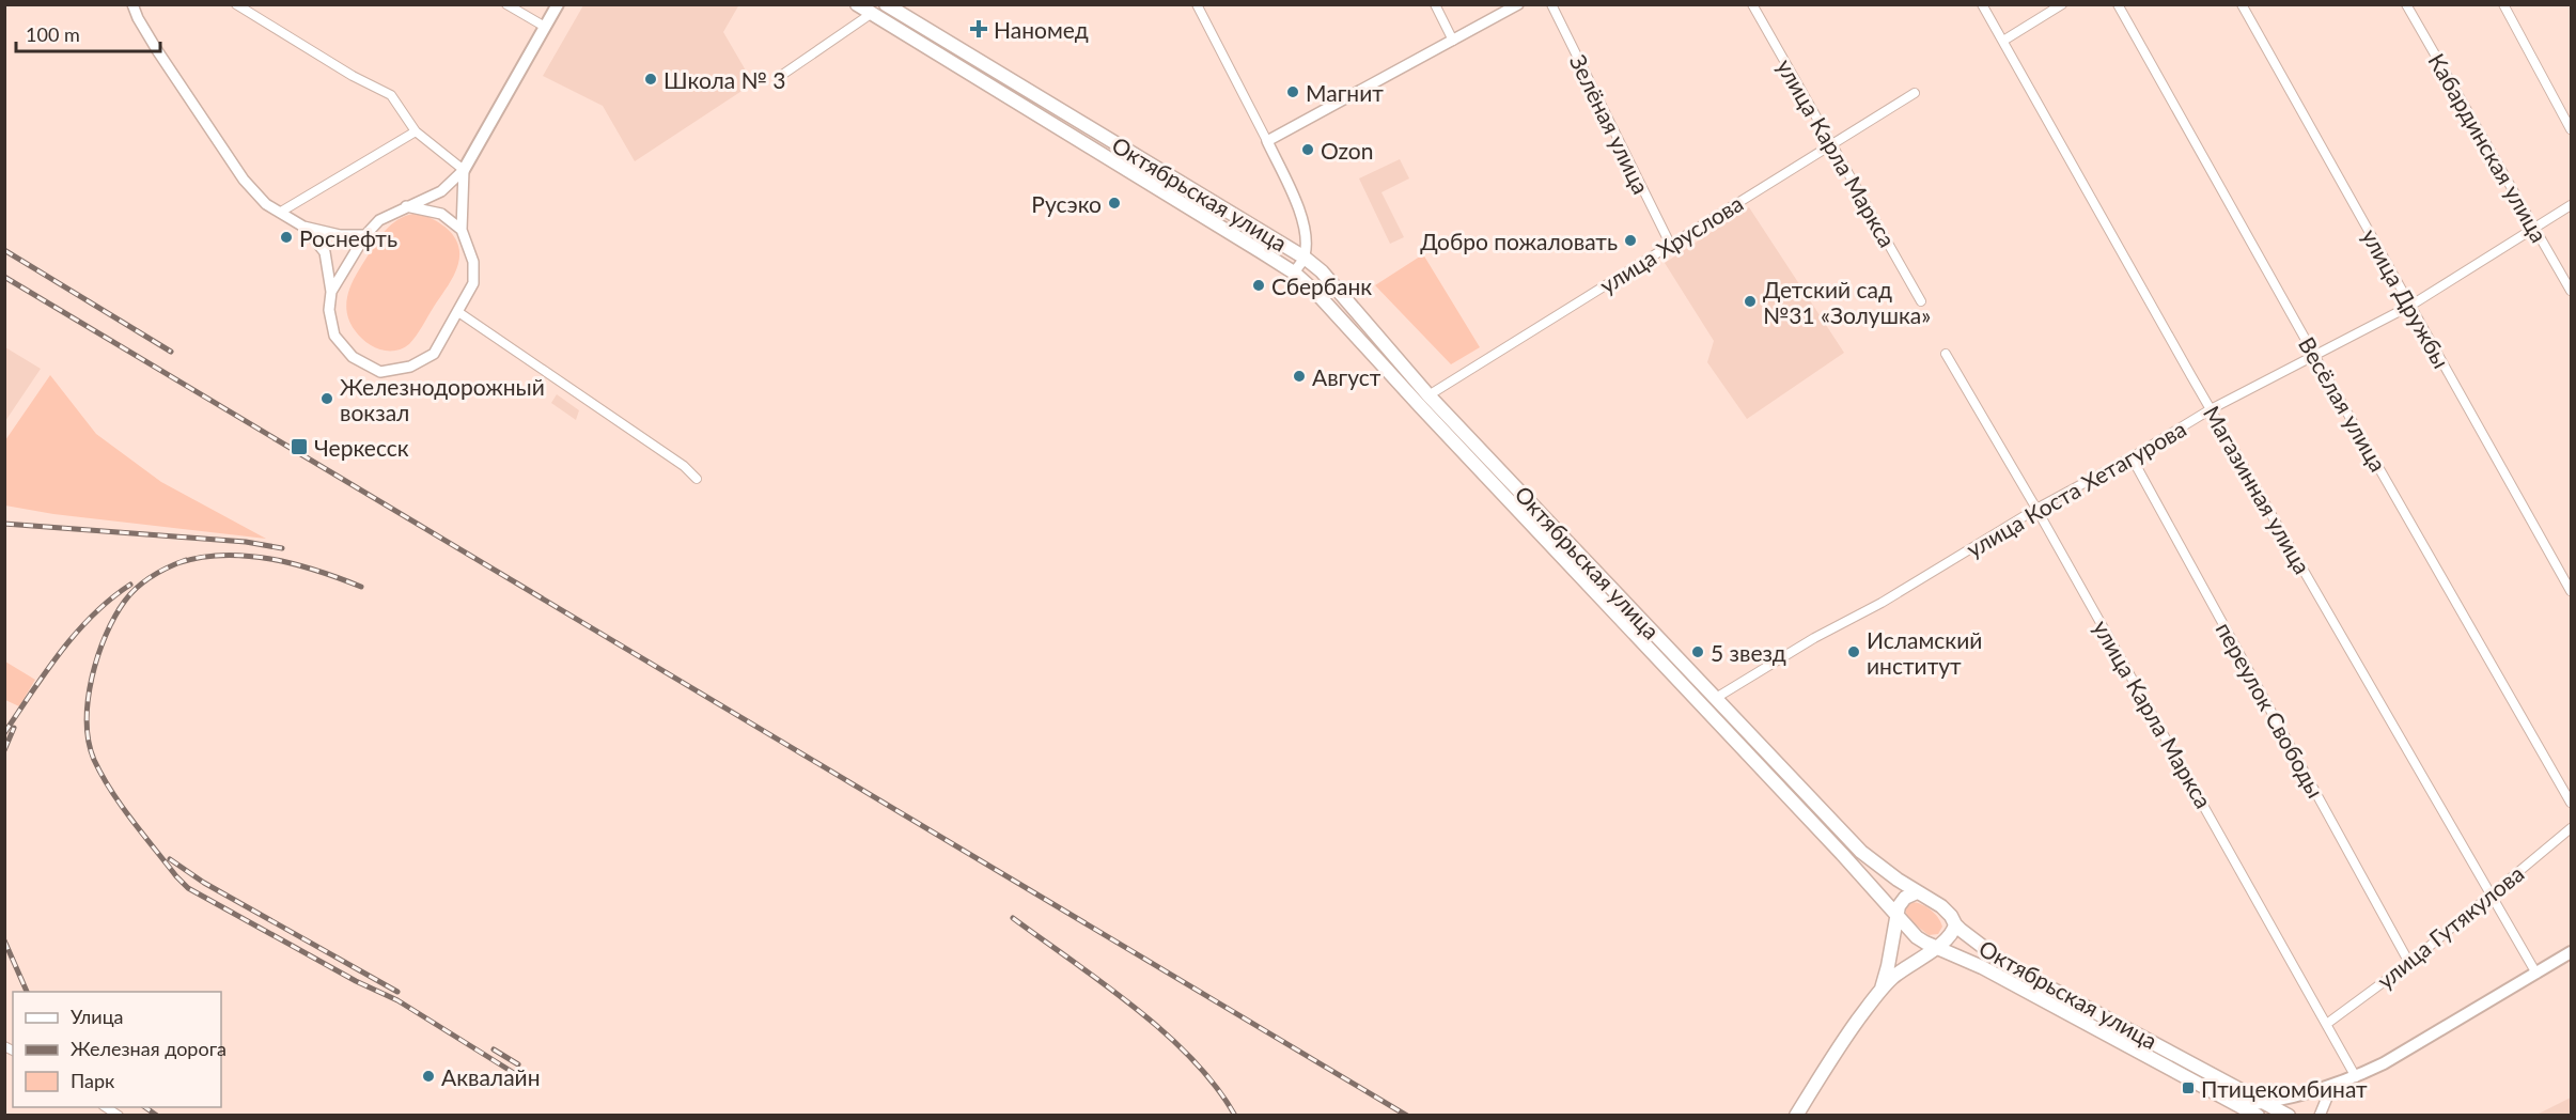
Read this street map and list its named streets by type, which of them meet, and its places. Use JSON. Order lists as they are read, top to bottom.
{
  "streets": {
    "main road": ["Октябрьская улица"],
    "street": [
      "Зелёная улица",
      "Кабардинская улица",
      "улица Карла Маркса",
      "улица Хруслова",
      "улица Дружбы",
      "Весёлая улица",
      "улица Коста Хетагурова",
      "Магазинная улица",
      "переулок Свободы",
      "улица Гутякулова"
    ]
  },
  "crossings": [
    ["Зелёная улица", "улица Хруслова"],
    ["Кабардинская улица", "улица Коста Хетагурова"],
    ["улица Карла Маркса", "улица Хруслова"],
    ["улица Карла Маркса", "улица Коста Хетагурова"],
    ["улица Карла Маркса", "улица Гутякулова"],
    ["Октябрьская улица", "улица Хруслова"],
    ["Октябрьская улица", "улица Коста Хетагурова"],
    ["улица Дружбы", "улица Коста Хетагурова"],
    ["Весёлая улица", "улица Коста Хетагурова"],
    ["улица Коста Хетагурова", "Магазинная улица"],
    ["улица Коста Хетагурова", "переулок Свободы"],
    ["Магазинная улица", "улица Гутякулова"],
    ["переулок Свободы", "улица Гутякулова"]
  ],
  "places": {
    "health": ["Наномед"],
    "other": [
      "Школа № 3",
      "Магнит",
      "Ozon",
      "Русэко",
      "Роснефть",
      "Добро пожаловать",
      "Сбербанк",
      "Детский сад №31 «Золушка»",
      "Август",
      "Железнодорожный вокзал",
      "5 звезд",
      "Исламский институт",
      "Аквалайн"
    ],
    "transit": ["Черкесск", "Птицекомбинат"]
  },
  "legend": ["Улица", "Железная дорога", "Парк"],
  "scale_bar": "100 m"
}
